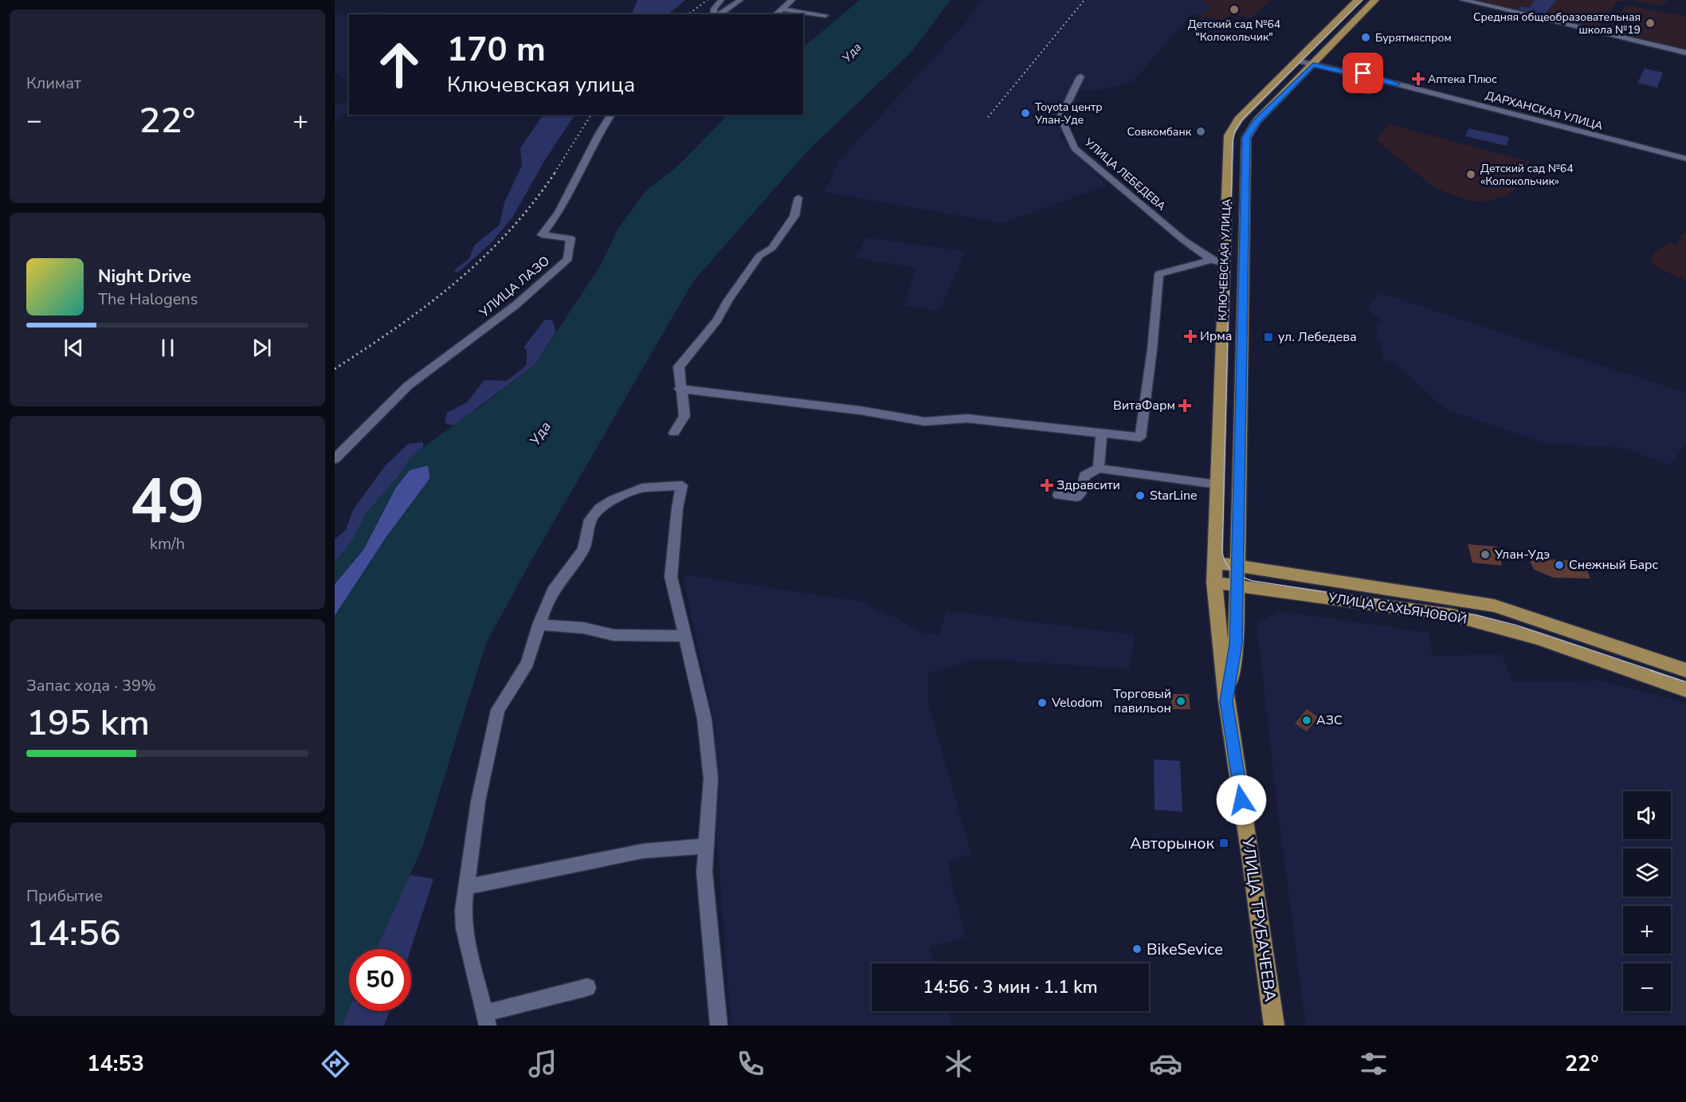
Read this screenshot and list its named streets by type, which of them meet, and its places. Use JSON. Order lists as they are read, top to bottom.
{
  "streets": {
    "main road": ["КЛЮЧЕВСКАЯ УЛИЦА", "УЛИЦА САХЬЯНОВОЙ", "УЛИЦА ТРУБАЧЕЕВА"],
    "street": ["ДАРХАНСКАЯ УЛИЦА", "УЛИЦА ЛЕБЕДЕВА", "УЛИЦА ЛАЗО"]
  },
  "crossings": [
    ["ДАРХАНСКАЯ УЛИЦА", "КЛЮЧЕВСКАЯ УЛИЦА"],
    ["УЛИЦА ЛЕБЕДЕВА", "КЛЮЧЕВСКАЯ УЛИЦА"],
    ["КЛЮЧЕВСКАЯ УЛИЦА", "УЛИЦА САХЬЯНОВОЙ"],
    ["КЛЮЧЕВСКАЯ УЛИЦА", "УЛИЦА ТРУБАЧЕЕВА"],
    ["УЛИЦА САХЬЯНОВОЙ", "УЛИЦА ТРУБАЧЕЕВА"]
  ],
  "water": ["Уда"],
  "places": {
    "other": [
      "Детский сад №64 \"Колокольчик\"",
      "Средняя общеобразовательная школа №19",
      "Бурятмяспром",
      "Toyota центр Улан-Уде",
      "Совкомбанк",
      "Детский сад №64 «Колокольчик»",
      "StarLine",
      "Улан-Удэ",
      "Снежный Барс",
      "Торговый павильон",
      "Velodom",
      "АЗС",
      "BikeSevice"
    ],
    "health": [
      "Аптека Плюс",
      "Ирма",
      "ВитаФарм",
      "Здравсити"
    ],
    "transit": ["ул. Лебедева", "Авторынок"]
  },
  "page": {
    "tile": [
      "Климат",
      ["49", "km/h"],
      ["Запас хода · 39%", "195 km"],
      ["Прибытие", "14:56"]
    ],
    "turn": ["170 m", "Ключевская улица"],
    "heat": ["−", "22°", "+"],
    "song": ["Night Drive", "The Halogens"],
    "map_buttons": ["+", "−"],
    "limit": "50",
    "trip": "14:56 · 3 мин · 1.1 km",
    "tabs": ["14:53", "22°"]
  }
}
